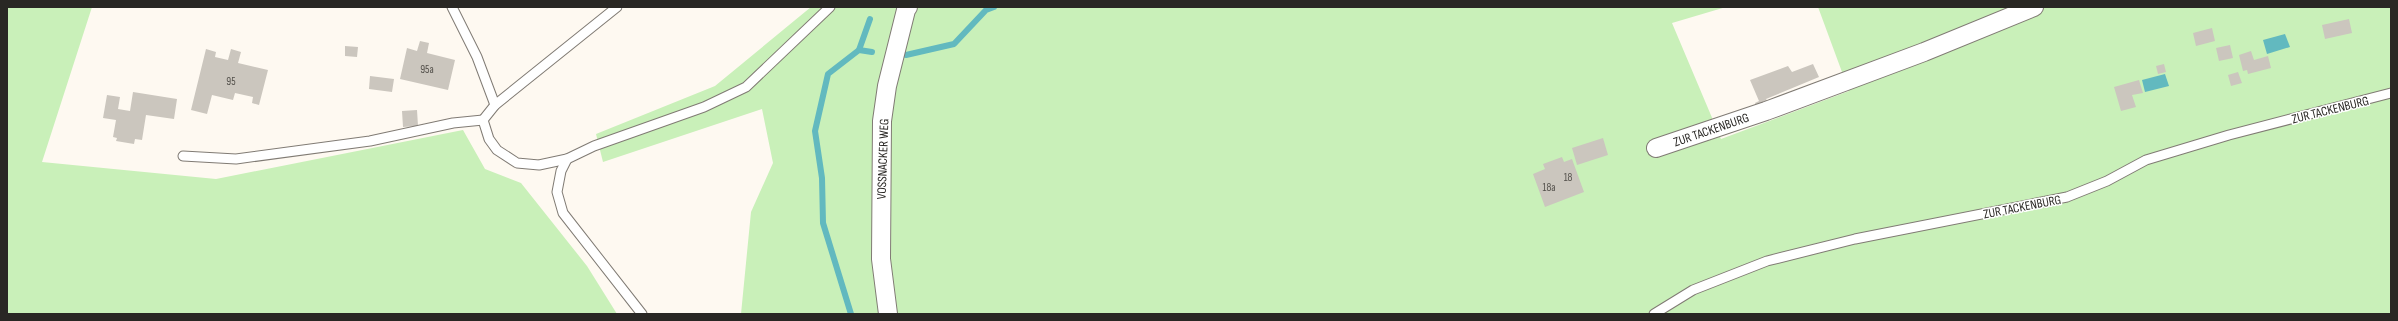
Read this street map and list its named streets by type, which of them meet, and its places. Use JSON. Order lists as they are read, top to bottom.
{
  "streets": {
    "street": ["ZUR TACKENBURG", "VOSSNACKER WEG"]
  },
  "house_numbers": [
    "95a",
    "95",
    "18",
    "18a"
  ]
}
